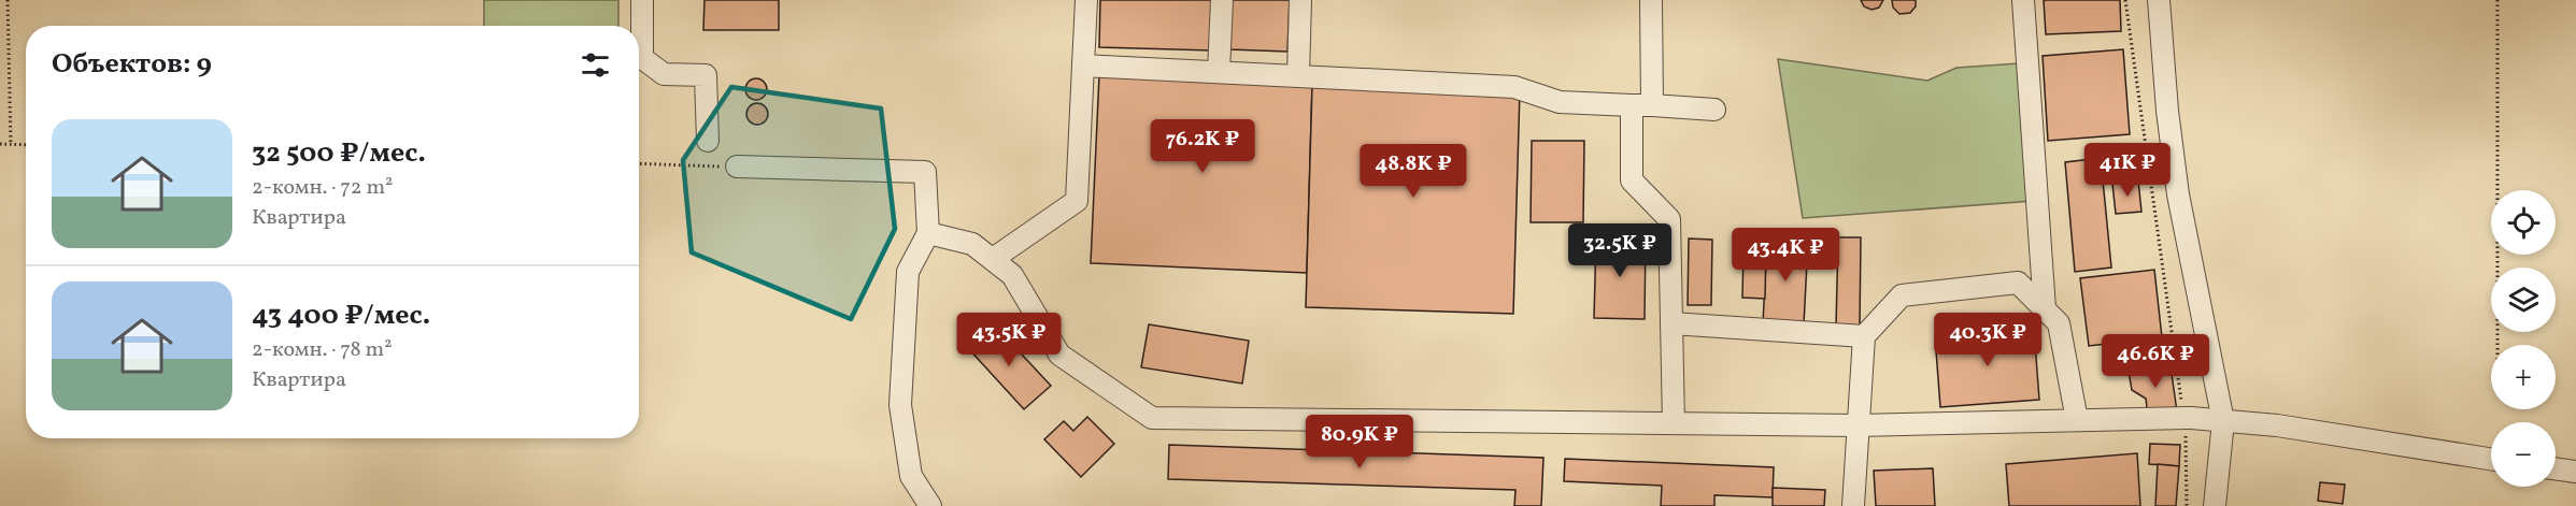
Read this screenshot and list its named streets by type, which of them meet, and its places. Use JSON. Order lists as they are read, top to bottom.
{
  "page": {
    "heading": "Объектов: 9",
    "list": [
      {
        "name": "32 500 ₽/мес.",
        "note": "2-комн. · 72 m² · Квартира"
      },
      {
        "name": "43 400 ₽/мес.",
        "note": "2-комн. · 78 m² · Квартира"
      }
    ],
    "price": [
      "76.2K ₽",
      "41K ₽",
      "48.8K ₽",
      "32.5K ₽",
      "43.4K ₽",
      "43.5K ₽",
      "40.3K ₽",
      "46.6K ₽",
      "80.9K ₽"
    ],
    "map_buttons": ["+", "−"]
  }
}
